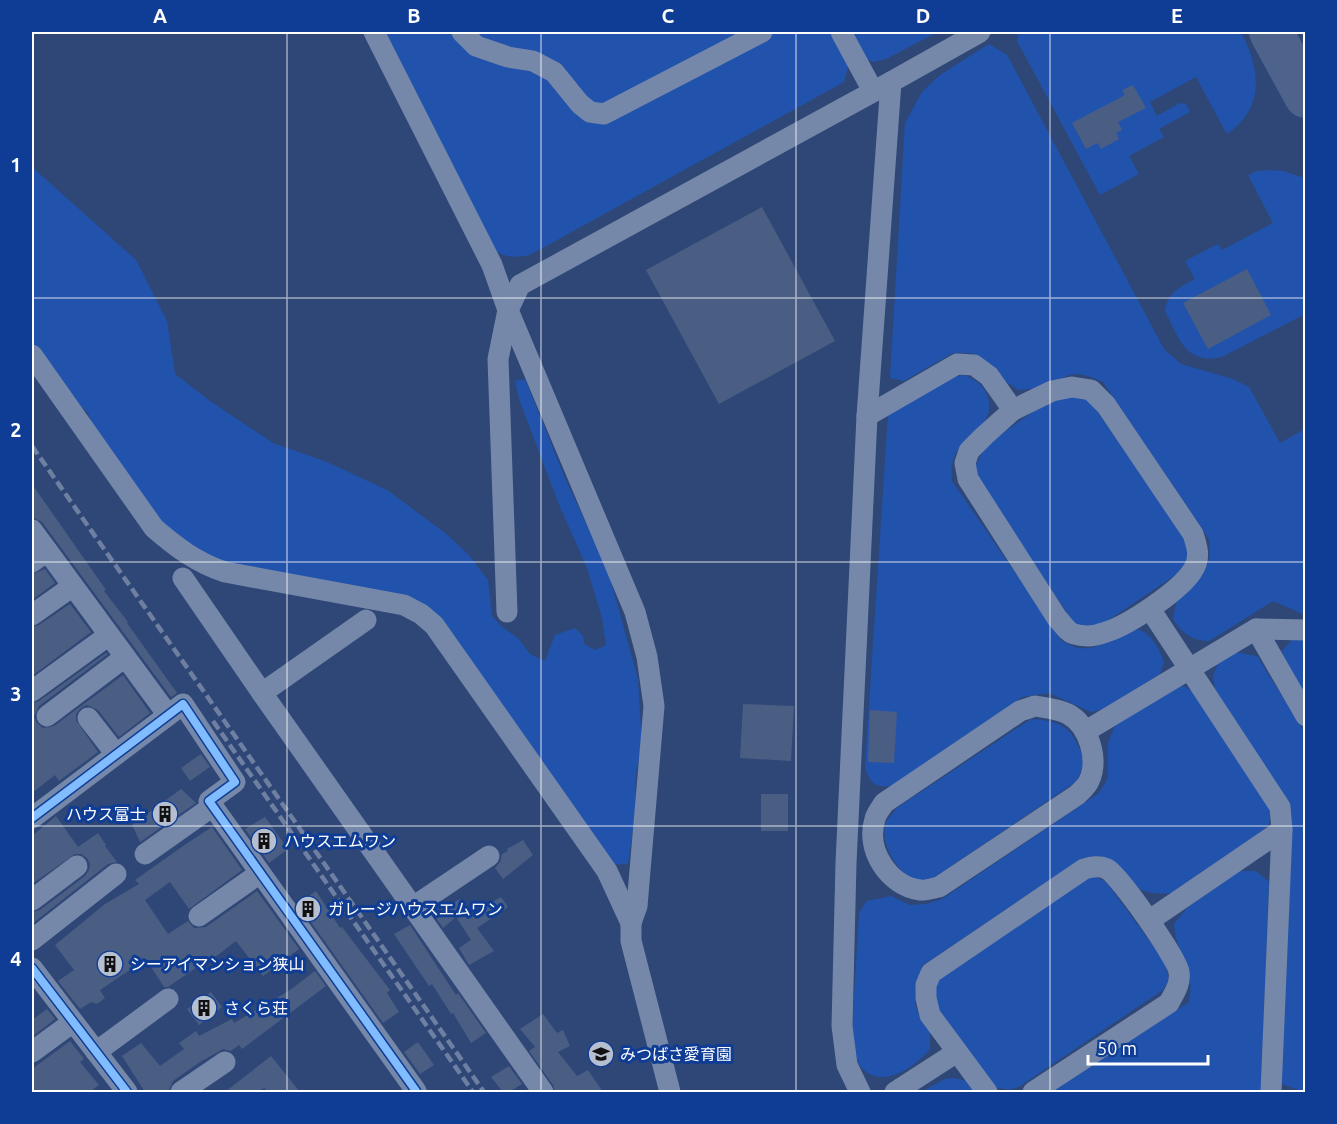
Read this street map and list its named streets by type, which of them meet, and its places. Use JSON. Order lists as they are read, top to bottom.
{
  "places": {
    "building": [
      "ハウス富士",
      "ハウスエムワン",
      "ガレージハウスエムワン",
      "シーアイマンション狭山",
      "さくら荘"
    ],
    "school or university": ["みつばさ愛育園"]
  },
  "scale_bar": "50 m",
  "grid": {
    "columns": [
      "A",
      "B",
      "C",
      "D",
      "E"
    ],
    "rows": [
      "1",
      "2",
      "3",
      "4"
    ]
  }
}
